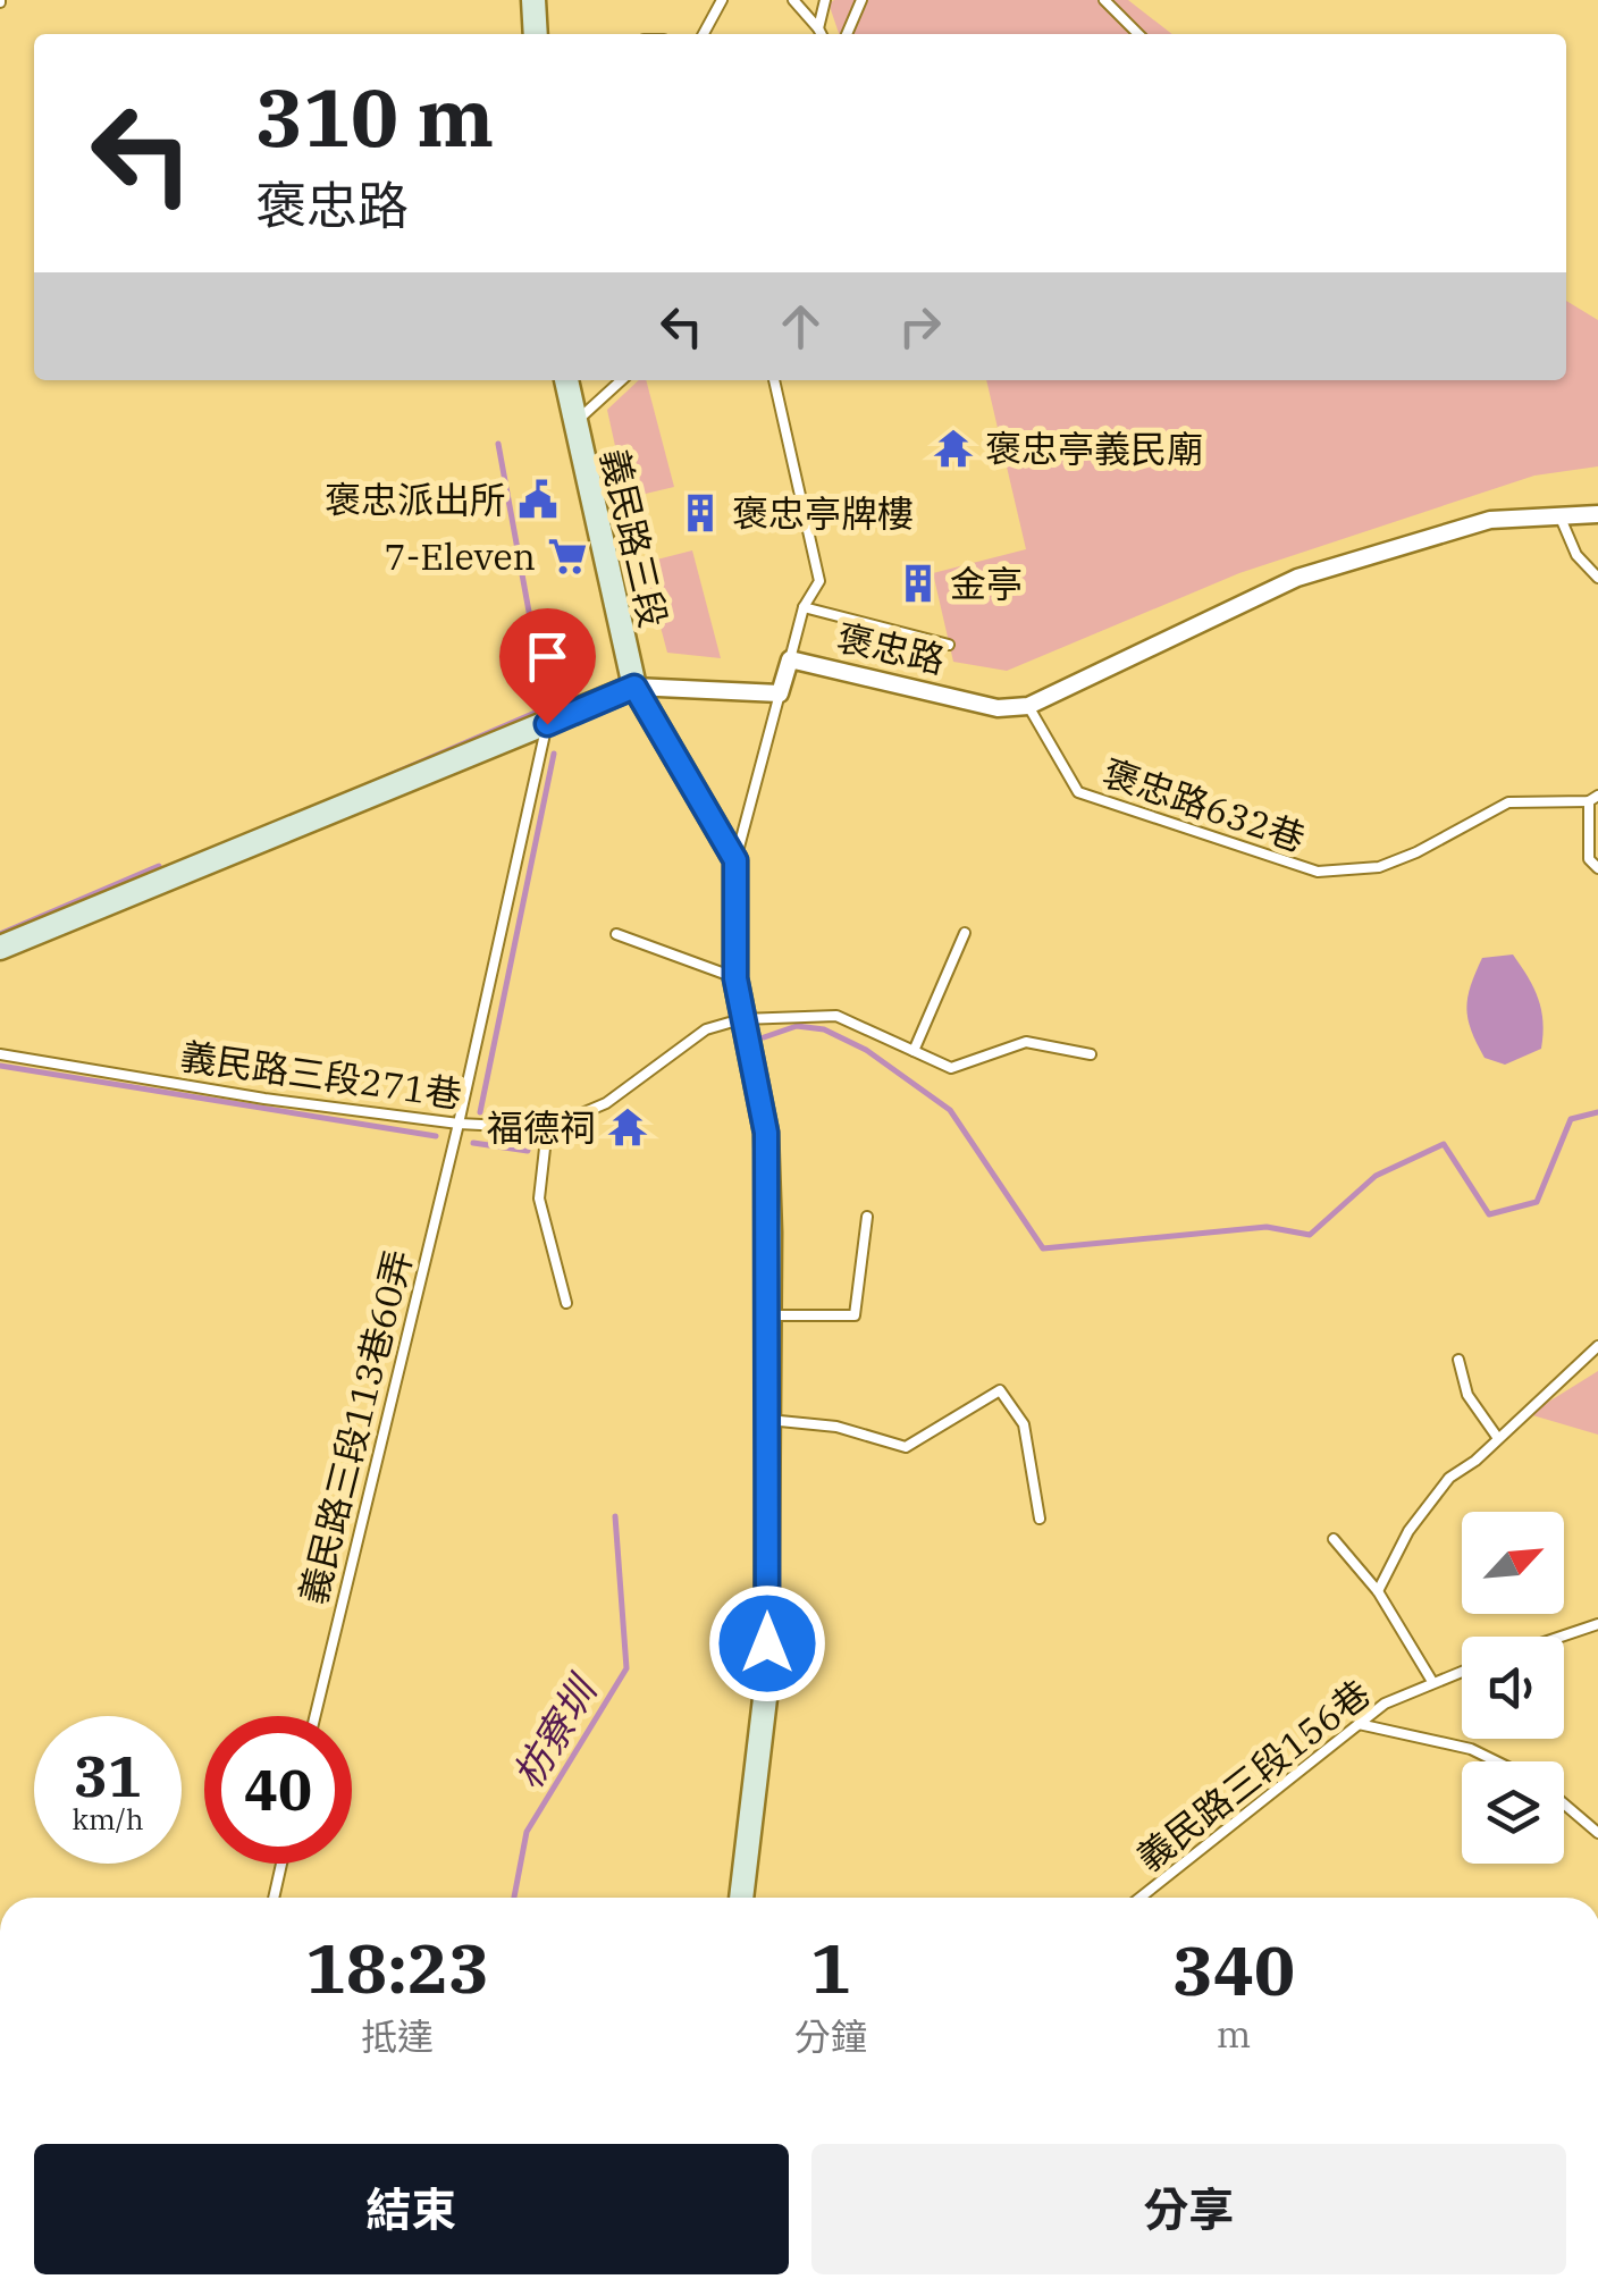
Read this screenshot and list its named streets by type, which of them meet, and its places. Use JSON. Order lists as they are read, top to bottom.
{
  "streets": {
    "street": ["義民路三段", "褒忠路"],
    "lane": [
      "褒忠路632巷",
      "義民路三段271巷",
      "義民路三段113巷60弄",
      "義民路三段156巷"
    ]
  },
  "crossings": [
    ["褒忠路", "褒忠路632巷"],
    ["義民路三段271巷", "義民路三段113巷60弄"]
  ],
  "water": ["枋寮圳"],
  "places": {
    "temple": ["褒忠亭義民廟", "福德祠"],
    "public building": ["褒忠派出所"],
    "building": ["褒忠亭牌樓", "金亭"],
    "supermarket": ["7-Eleven"]
  },
  "north": "top right",
  "page": {
    "turn": ["310 m", "褒忠路"],
    "speed": "31 km/h",
    "limit": "40",
    "eta": [
      "18:23",
      "抵達",
      "1",
      "分鐘",
      "340",
      "m"
    ],
    "buttons": ["結束", "分享"]
  }
}
